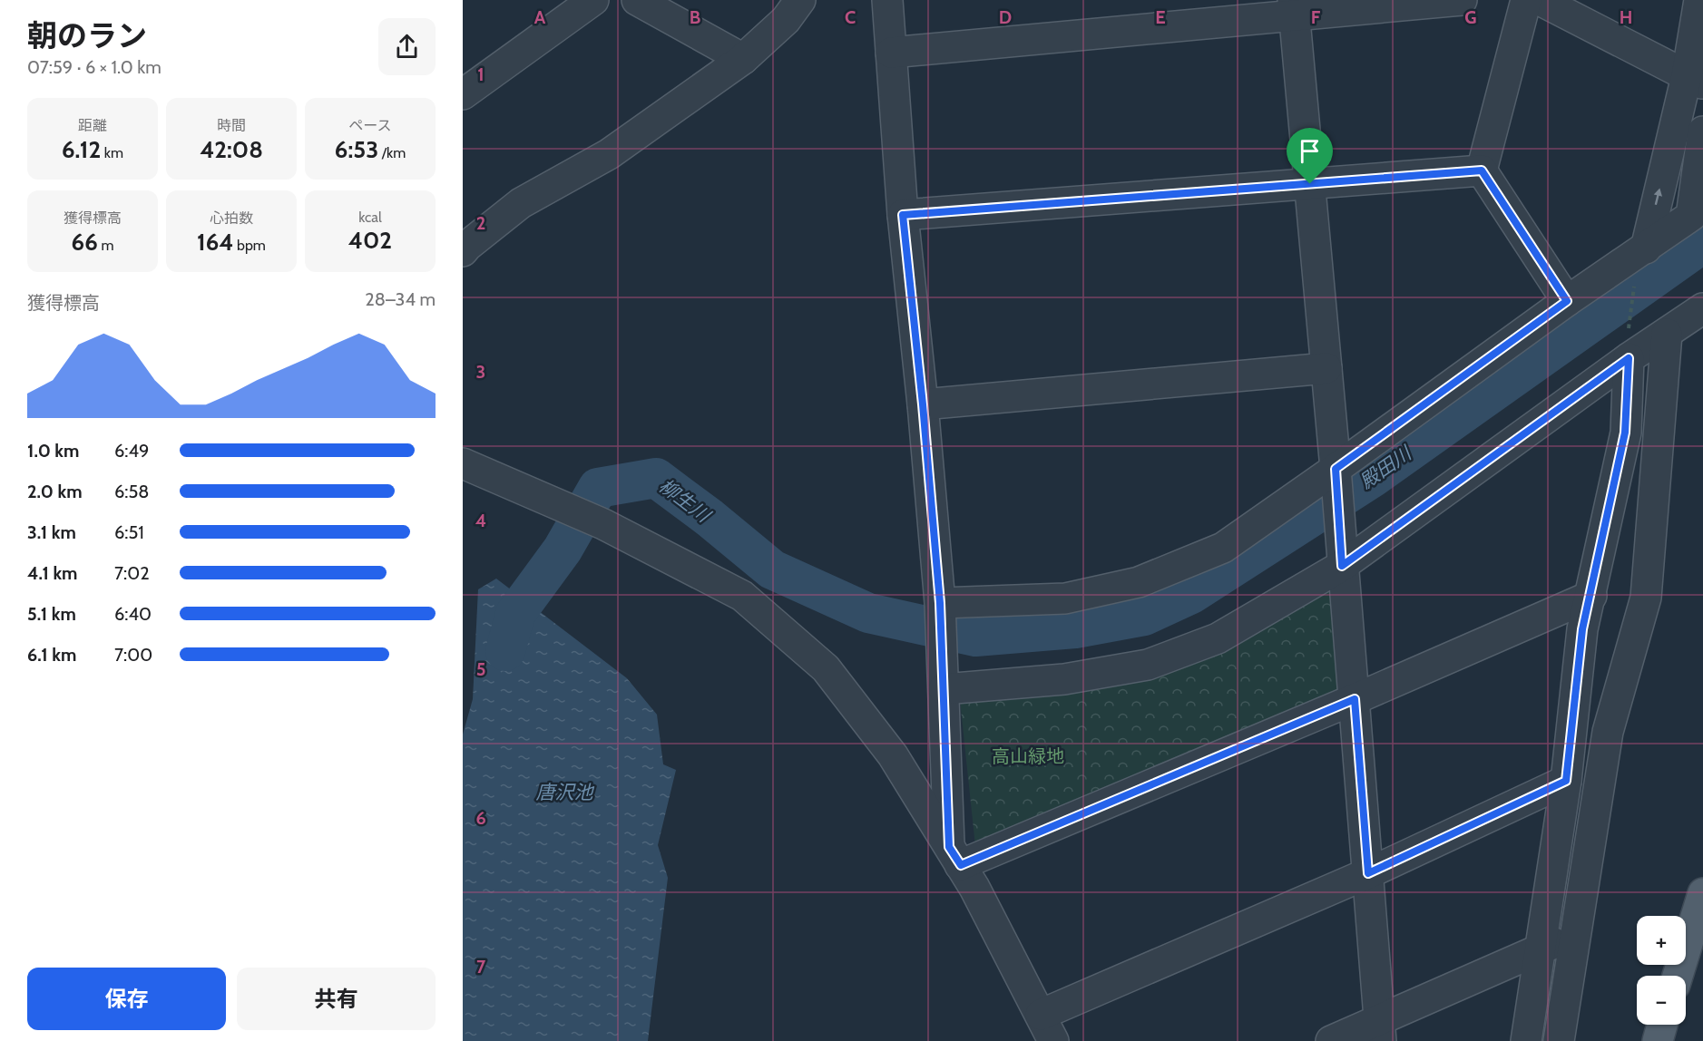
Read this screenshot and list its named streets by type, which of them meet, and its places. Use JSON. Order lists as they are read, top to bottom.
{
  "water": ["殿田川", "柳生川", "唐沢池"],
  "parks": ["高山緑地"],
  "page": {
    "heading": ["朝のラン", "07:59 · 6 × 1.0 km"],
    "stats": [
      ["距離", "6.12 km"],
      ["時間", "42:08"],
      ["ペース", "6:53 /km"],
      ["獲得標高", "66 m"],
      ["心拍数", "164 bpm"],
      ["kcal", "402"]
    ],
    "chart": ["獲得標高", "28–34 m"],
    "list": [
      {
        "name": "1.0 km",
        "note": "6:49"
      },
      {
        "name": "2.0 km",
        "note": "6:58"
      },
      {
        "name": "3.1 km",
        "note": "6:51"
      },
      {
        "name": "4.1 km",
        "note": "7:02"
      },
      {
        "name": "5.1 km",
        "note": "6:40"
      },
      {
        "name": "6.1 km",
        "note": "7:00"
      }
    ],
    "map_buttons": ["+", "−"],
    "buttons": ["保存", "共有"]
  },
  "grid": {
    "columns": [
      "A",
      "B",
      "C",
      "D",
      "E",
      "F",
      "G",
      "H"
    ],
    "rows": [
      "1",
      "2",
      "3",
      "4",
      "5",
      "6",
      "7"
    ]
  }
}
